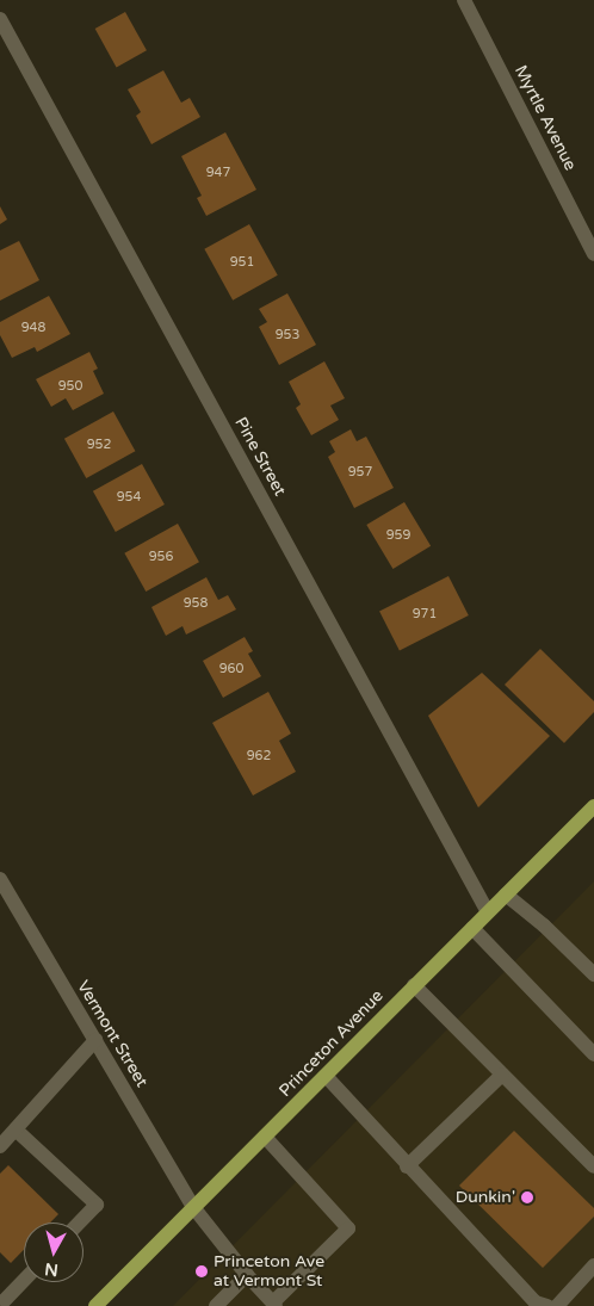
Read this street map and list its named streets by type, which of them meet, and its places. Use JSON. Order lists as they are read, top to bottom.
{
  "streets": {
    "main road": ["Princeton Avenue"],
    "street": ["Myrtle Avenue", "Pine Street", "Vermont Street"]
  },
  "crossings": [
    ["Pine Street", "Princeton Avenue"],
    ["Vermont Street", "Princeton Avenue"]
  ],
  "places": ["Dunkin'", "Princeton Ave at Vermont St"],
  "house_numbers": [
    "947",
    "951",
    "948",
    "953",
    "950",
    "952",
    "957",
    "954",
    "959",
    "956",
    "958",
    "971",
    "960",
    "962"
  ],
  "north": "bottom"
}
